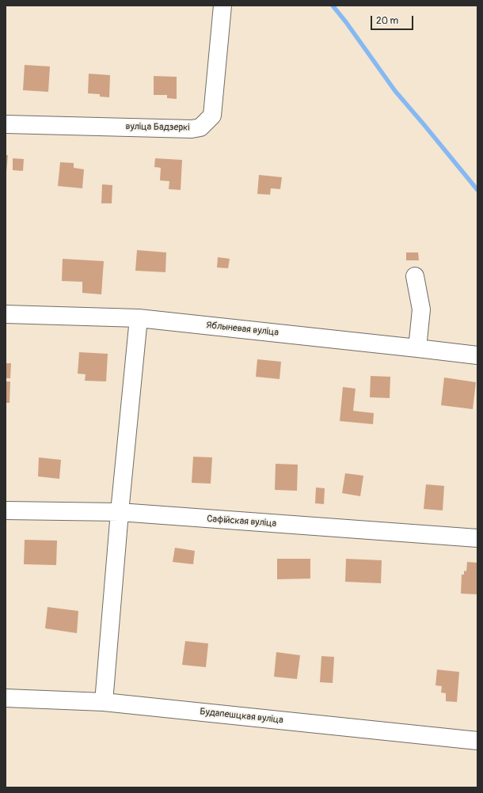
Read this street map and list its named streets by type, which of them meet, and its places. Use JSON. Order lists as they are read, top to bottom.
{
  "streets": {
    "street": [
      "вуліца Бадзеркі",
      "Яблыневая вуліца",
      "Сафійская вуліца",
      "Будапешцкая вуліца"
    ]
  },
  "scale_bar": "20 m"
}
